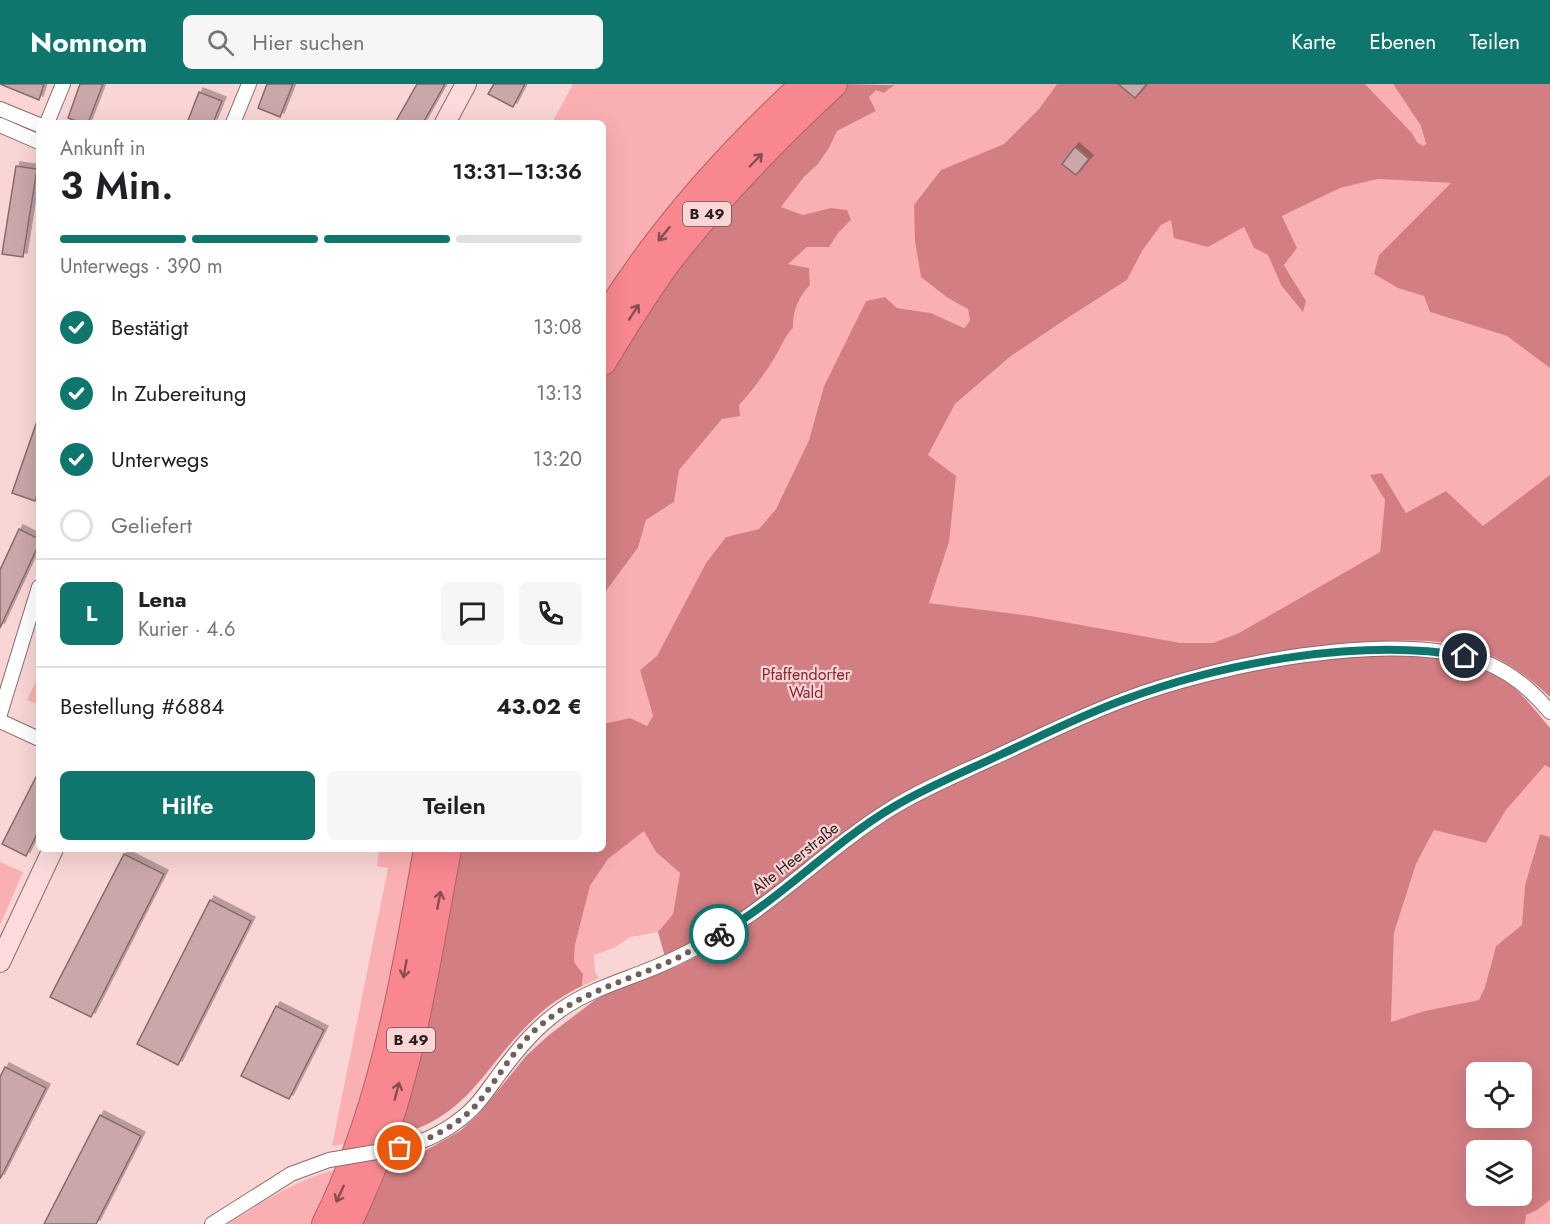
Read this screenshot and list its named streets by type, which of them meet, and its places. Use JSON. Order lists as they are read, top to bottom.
{
  "streets": {
    "highway": ["B 49"],
    "street": ["Alte Heerstraße"]
  },
  "parks": ["Pfaffendorfer Wald"],
  "page": {
    "header": "Nomnom",
    "search": "Hier suchen",
    "nav": ["Karte", "Ebenen", "Teilen"],
    "heading": ["3 Min.", "Ankunft in", "13:31–13:36"],
    "panel": [
      "Lena",
      "Kurier · 4.6",
      "Bestellung #6884",
      "43.02 €"
    ],
    "bar": "Unterwegs · 390 m",
    "list": [
      ["Bestätigt", "13:08"],
      ["In Zubereitung", "13:13"],
      ["Unterwegs", "13:20"],
      "Geliefert"
    ],
    "round": "L",
    "buttons": ["Hilfe", "Teilen"]
  }
}
